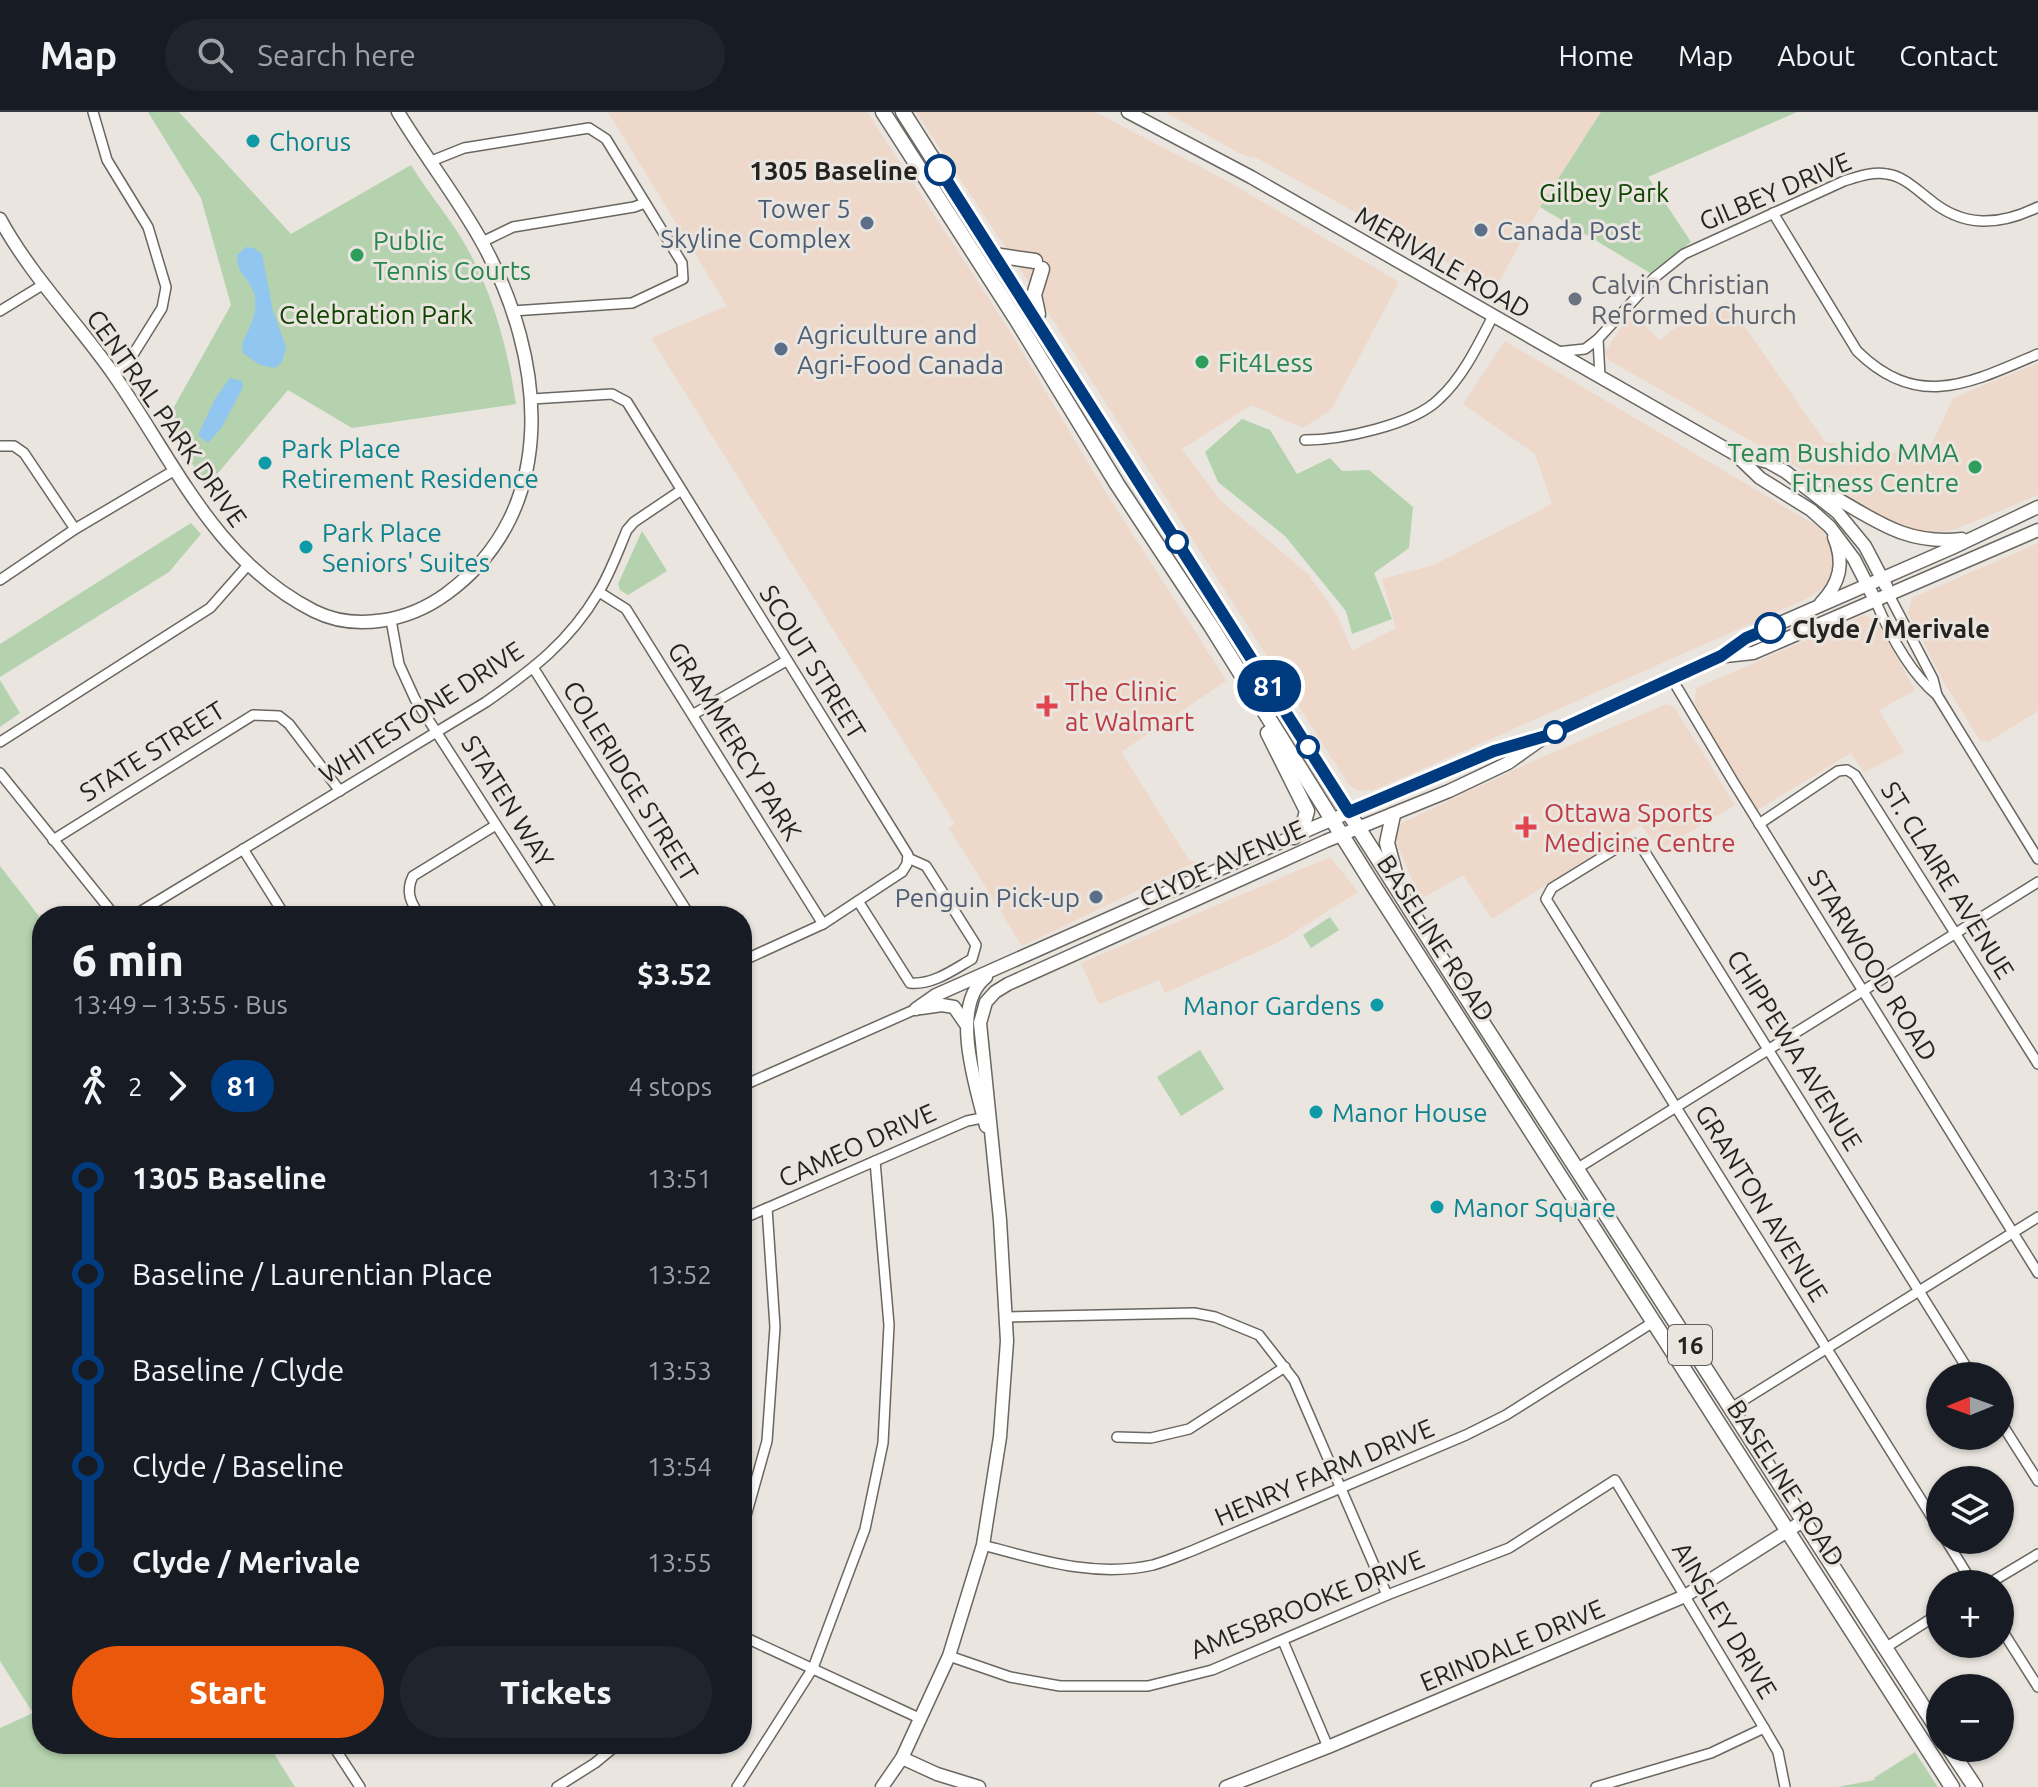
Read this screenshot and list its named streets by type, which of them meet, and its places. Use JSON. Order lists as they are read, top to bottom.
{
  "streets": {
    "main road": [
      "MERIVALE ROAD",
      "CENTRAL PARK DRIVE",
      "CLYDE AVENUE",
      "BASELINE ROAD",
      "16",
      "ERINDALE DRIVE"
    ],
    "street": [
      "GILBEY DRIVE",
      "SCOUT STREET",
      "WHITESTONE DRIVE",
      "GRAMMERCY PARK",
      "STATE STREET",
      "COLERIDGE STREET",
      "STATEN WAY",
      "ST. CLAIRE AVENUE",
      "STARWOOD ROAD",
      "CHIPPEWA AVENUE",
      "CAMEO DRIVE",
      "GRANTON AVENUE",
      "HENRY FARM DRIVE",
      "AMESBROOKE DRIVE",
      "AINSLEY DRIVE"
    ]
  },
  "crossings": [
    ["GILBEY DRIVE", "MERIVALE ROAD"],
    ["MERIVALE ROAD", "CLYDE AVENUE"],
    ["CENTRAL PARK DRIVE", "SCOUT STREET"],
    ["CENTRAL PARK DRIVE", "STATEN WAY"],
    ["SCOUT STREET", "WHITESTONE DRIVE"],
    ["WHITESTONE DRIVE", "GRAMMERCY PARK"],
    ["WHITESTONE DRIVE", "STATE STREET"],
    ["WHITESTONE DRIVE", "COLERIDGE STREET"],
    ["WHITESTONE DRIVE", "STATEN WAY"],
    ["CLYDE AVENUE", "BASELINE ROAD"],
    ["CLYDE AVENUE", "STARWOOD ROAD"],
    ["CLYDE AVENUE", "CAMEO DRIVE"],
    ["ST. CLAIRE AVENUE", "STARWOOD ROAD"],
    ["BASELINE ROAD", "HENRY FARM DRIVE"],
    ["BASELINE ROAD", "ERINDALE DRIVE"],
    ["CHIPPEWA AVENUE", "GRANTON AVENUE"],
    ["AMESBROOKE DRIVE", "AINSLEY DRIVE"],
    ["AINSLEY DRIVE", "ERINDALE DRIVE"]
  ],
  "parks": ["Gilbey Park", "Celebration Park"],
  "places": {
    "other": [
      "Chorus",
      "1305 Baseline",
      "Tower 5 Skyline Complex",
      "Canada Post",
      "Public Tennis Courts",
      "Calvin Christian Reformed Church",
      "Agriculture and Agri-Food Canada",
      "Fit4Less",
      "Park Place Retirement Residence",
      "Team Bushido MMA Fitness Centre",
      "Park Place Seniors' Suites",
      "Clyde / Merivale",
      "Penguin Pick-up",
      "Manor Gardens",
      "Manor House",
      "Manor Square"
    ],
    "health": ["The Clinic at Walmart", "Ottawa Sports Medicine Centre"]
  },
  "lines": ["bus line 81"],
  "north": "left",
  "page": {
    "header": "Map",
    "search": "Search here",
    "nav": [
      "Home",
      "Map",
      "About",
      "Contact"
    ],
    "on_map": "81",
    "heading": ["6 min", "13:49 – 13:55 · Bus", "$3.52"],
    "legs": ["2", "81", "4 stops"],
    "list": [
      {
        "name": "1305 Baseline",
        "value": "13:51"
      },
      {
        "name": "Baseline / Laurentian Place",
        "value": "13:52"
      },
      {
        "name": "Baseline / Clyde",
        "value": "13:53"
      },
      {
        "name": "Clyde / Baseline",
        "value": "13:54"
      },
      {
        "name": "Clyde / Merivale",
        "value": "13:55"
      }
    ],
    "map_buttons": ["+", "−"],
    "buttons": ["Start", "Tickets"]
  }
}
